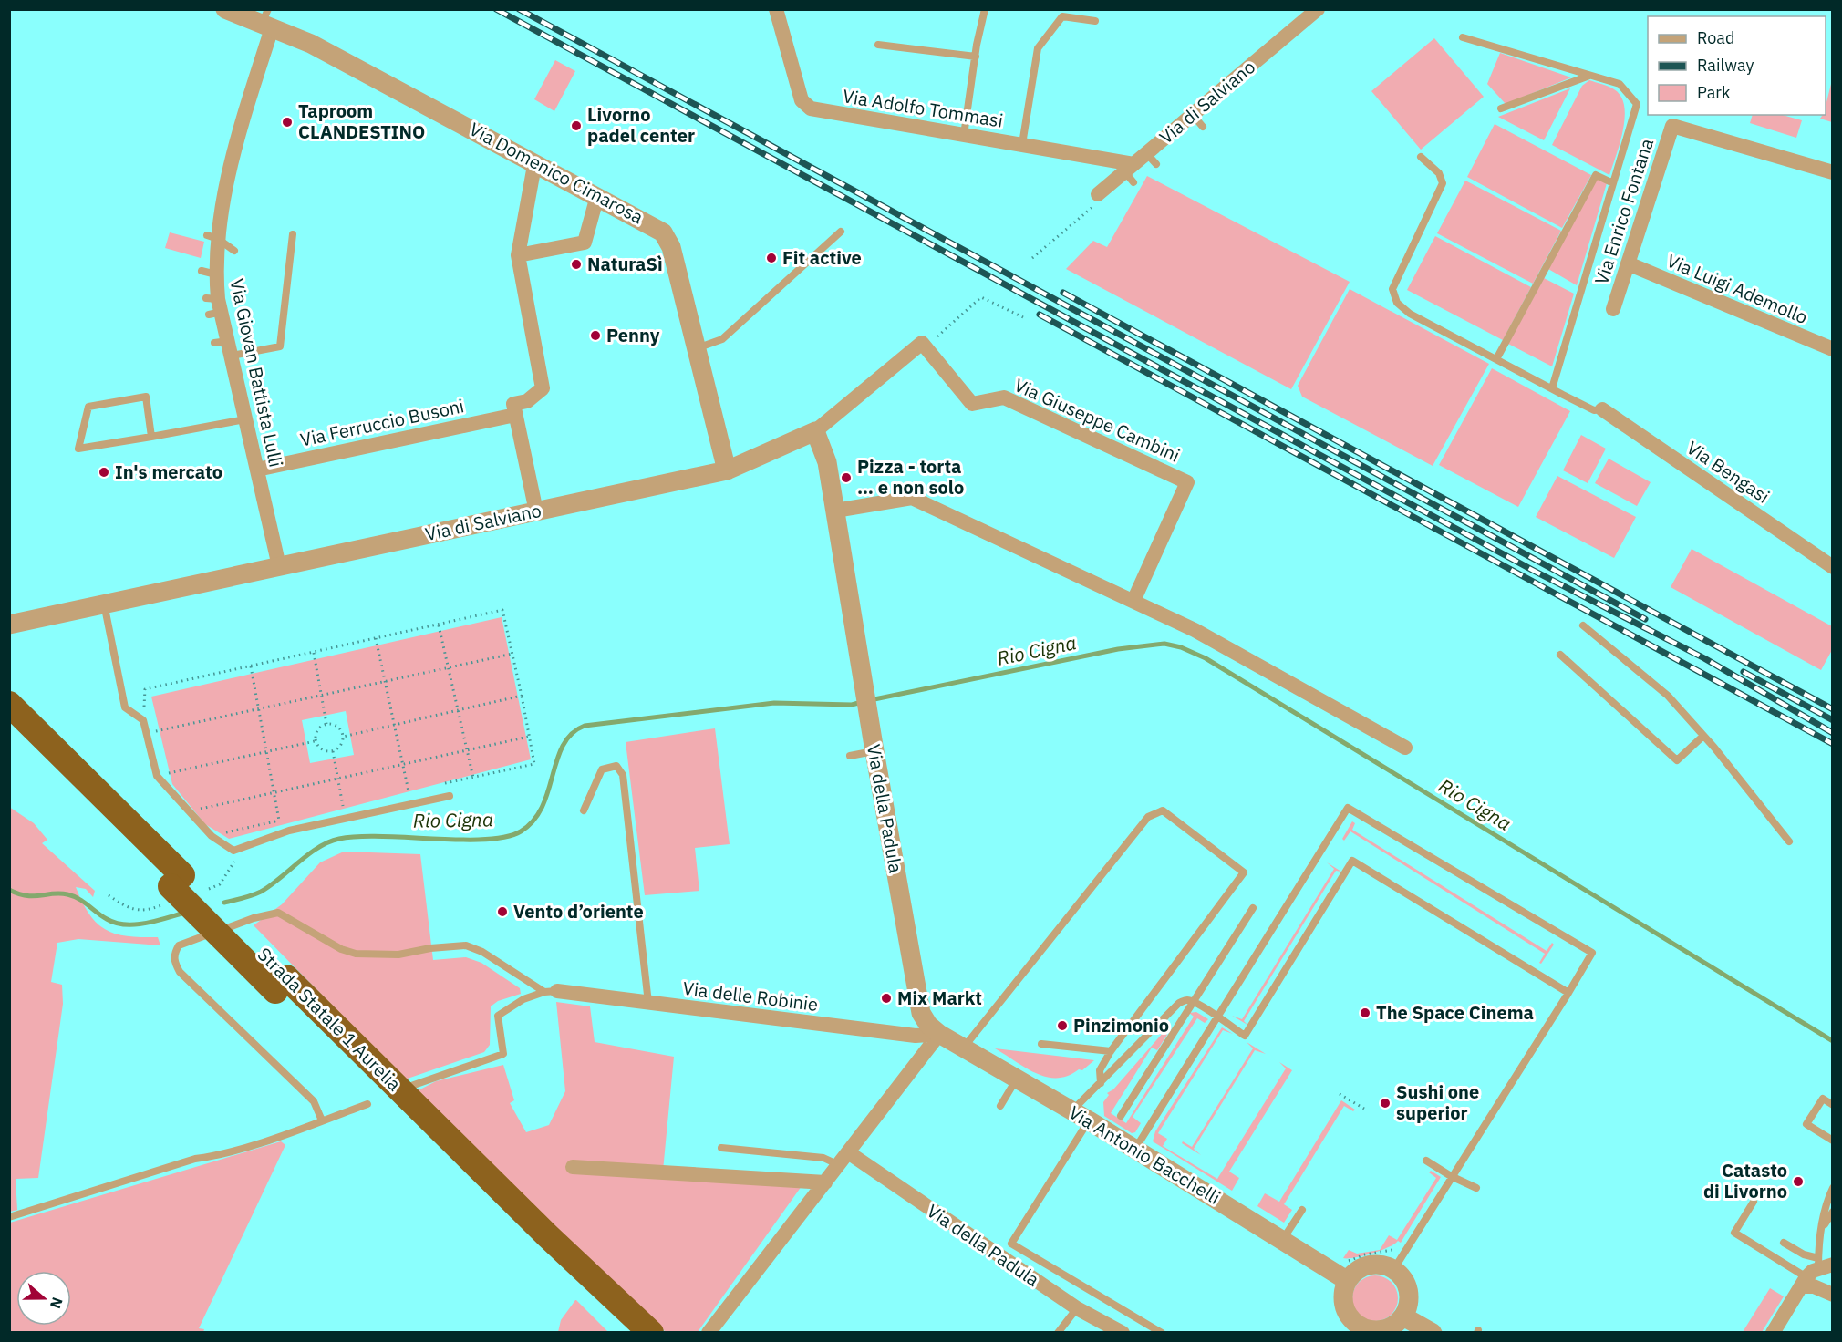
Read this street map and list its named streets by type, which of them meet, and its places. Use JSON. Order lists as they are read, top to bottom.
{
  "streets": {
    "highway": ["Strada Statale 1 Aurelia"],
    "street": [
      "Via di Salviano",
      "Via Adolfo Tommasi",
      "Via Domenico Cimarosa",
      "Via Enrico Fontana",
      "Via Luigi Ademollo",
      "Via Giovan Battista Lulli",
      "Via Giuseppe Cambini",
      "Via Ferruccio Busoni",
      "Via Bengasi",
      "Via della Padula",
      "Via delle Robinie",
      "Via Antonio Bacchelli"
    ]
  },
  "crossings": [
    ["Via di Salviano", "Via Adolfo Tommasi"],
    ["Via di Salviano", "Via Domenico Cimarosa"],
    ["Via di Salviano", "Via Giovan Battista Lulli"],
    ["Via di Salviano", "Via Giuseppe Cambini"],
    ["Via di Salviano", "Via della Padula"],
    ["Via Domenico Cimarosa", "Via Giovan Battista Lulli"],
    ["Via Enrico Fontana", "Via Luigi Ademollo"],
    ["Via Giovan Battista Lulli", "Via Ferruccio Busoni"],
    ["Via della Padula", "Via delle Robinie"],
    ["Via della Padula", "Via Antonio Bacchelli"],
    ["Via delle Robinie", "Via Antonio Bacchelli"]
  ],
  "water": ["Rio Cigna"],
  "places": [
    "Taproom CLANDESTINO",
    "Livorno padel center",
    "Fit active",
    "NaturaSì",
    "Penny",
    "In's mercato",
    "Pizza - torta … e non solo",
    "Vento d’oriente",
    "Mix Markt",
    "The Space Cinema",
    "Pinzimonio",
    "Sushi one superior",
    "Catasto di Livorno"
  ],
  "legend": ["Road", "Railway", "Park"],
  "north": "right"
}
